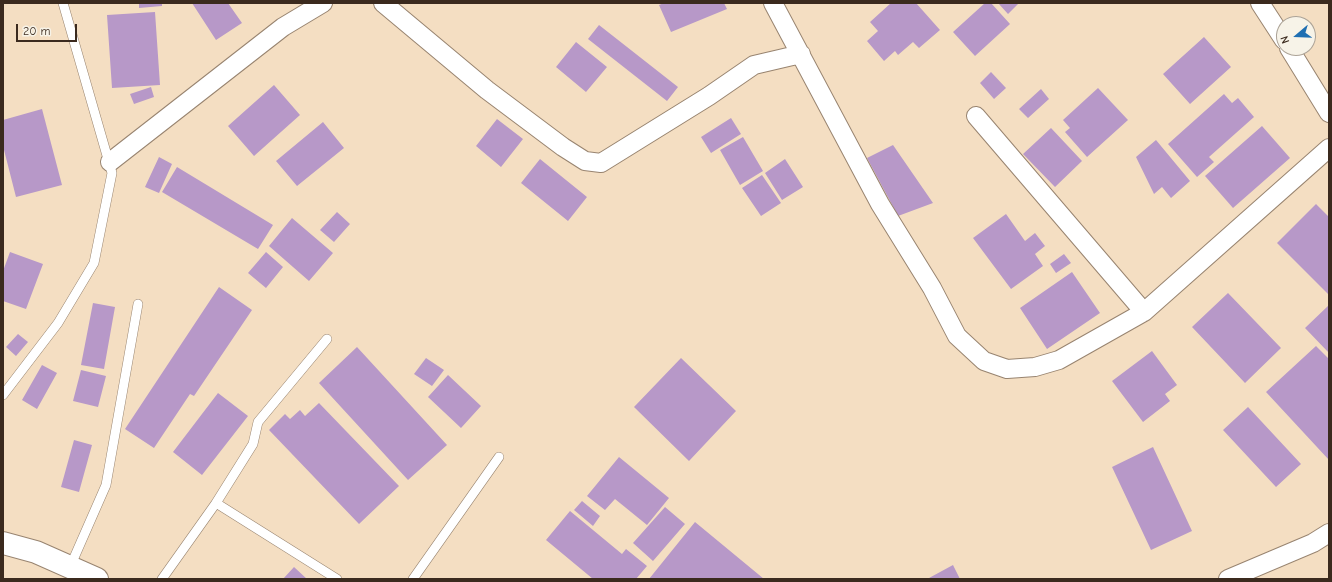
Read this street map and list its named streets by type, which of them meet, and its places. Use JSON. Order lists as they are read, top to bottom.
{
  "scale_bar": "20 m",
  "north": "left"
}
